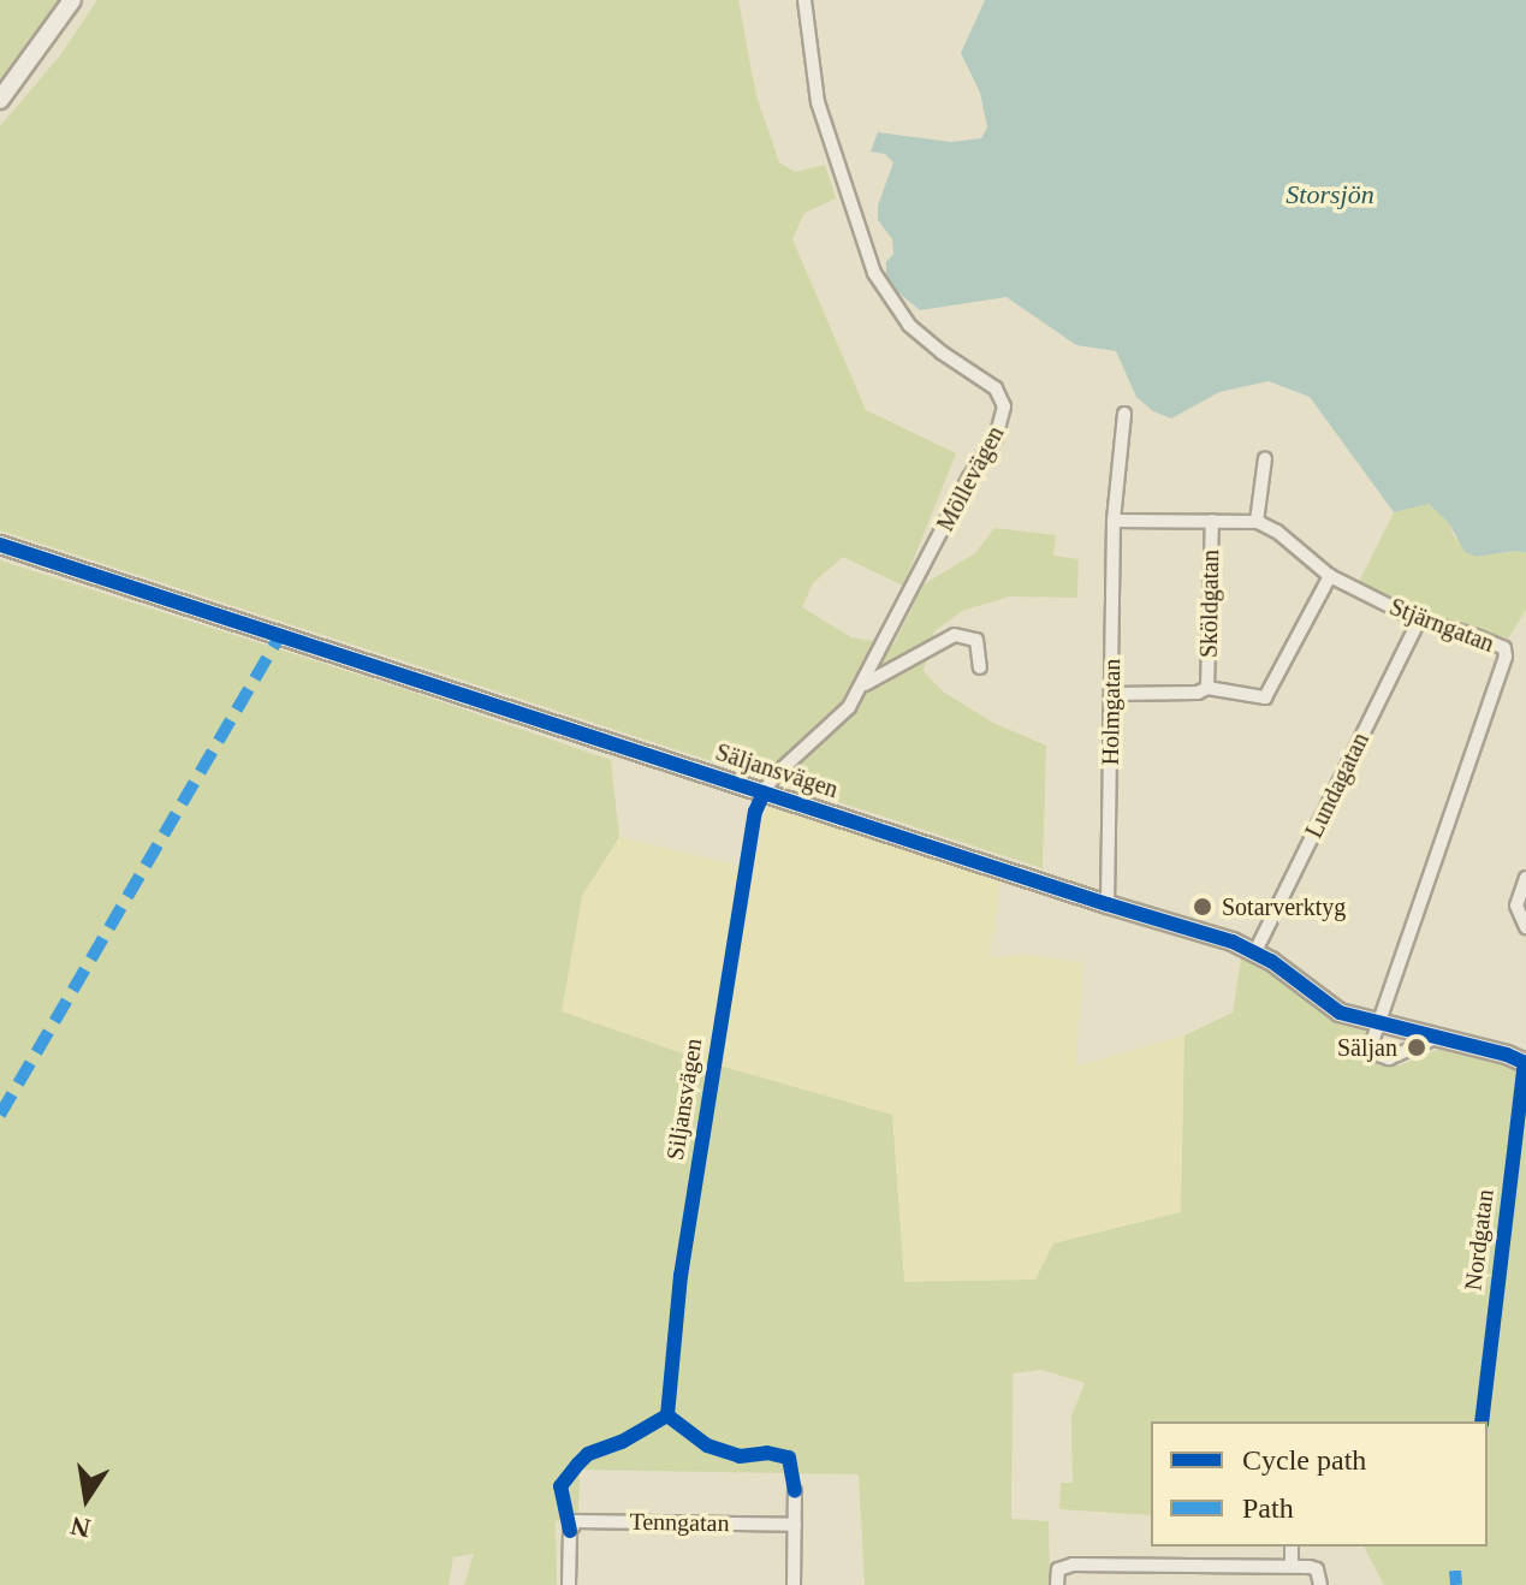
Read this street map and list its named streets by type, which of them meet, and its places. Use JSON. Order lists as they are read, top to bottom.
{
  "streets": {
    "street": [
      "Möllevägen",
      "Sköldgatan",
      "Stjärngatan",
      "Holmgatan",
      "Säljansvägen",
      "Lundagatan",
      "Tenngatan"
    ],
    "cycle path": ["Siljansvägen", "Nordgatan"]
  },
  "crossings": [
    ["Möllevägen", "Säljansvägen"],
    ["Stjärngatan", "Säljansvägen"],
    ["Stjärngatan", "Lundagatan"],
    ["Holmgatan", "Säljansvägen"],
    ["Säljansvägen", "Lundagatan"]
  ],
  "water": ["Storsjön"],
  "places": ["Sotarverktyg", "Säljan"],
  "legend": ["Cycle path", "Path"],
  "north": "bottom"
}
